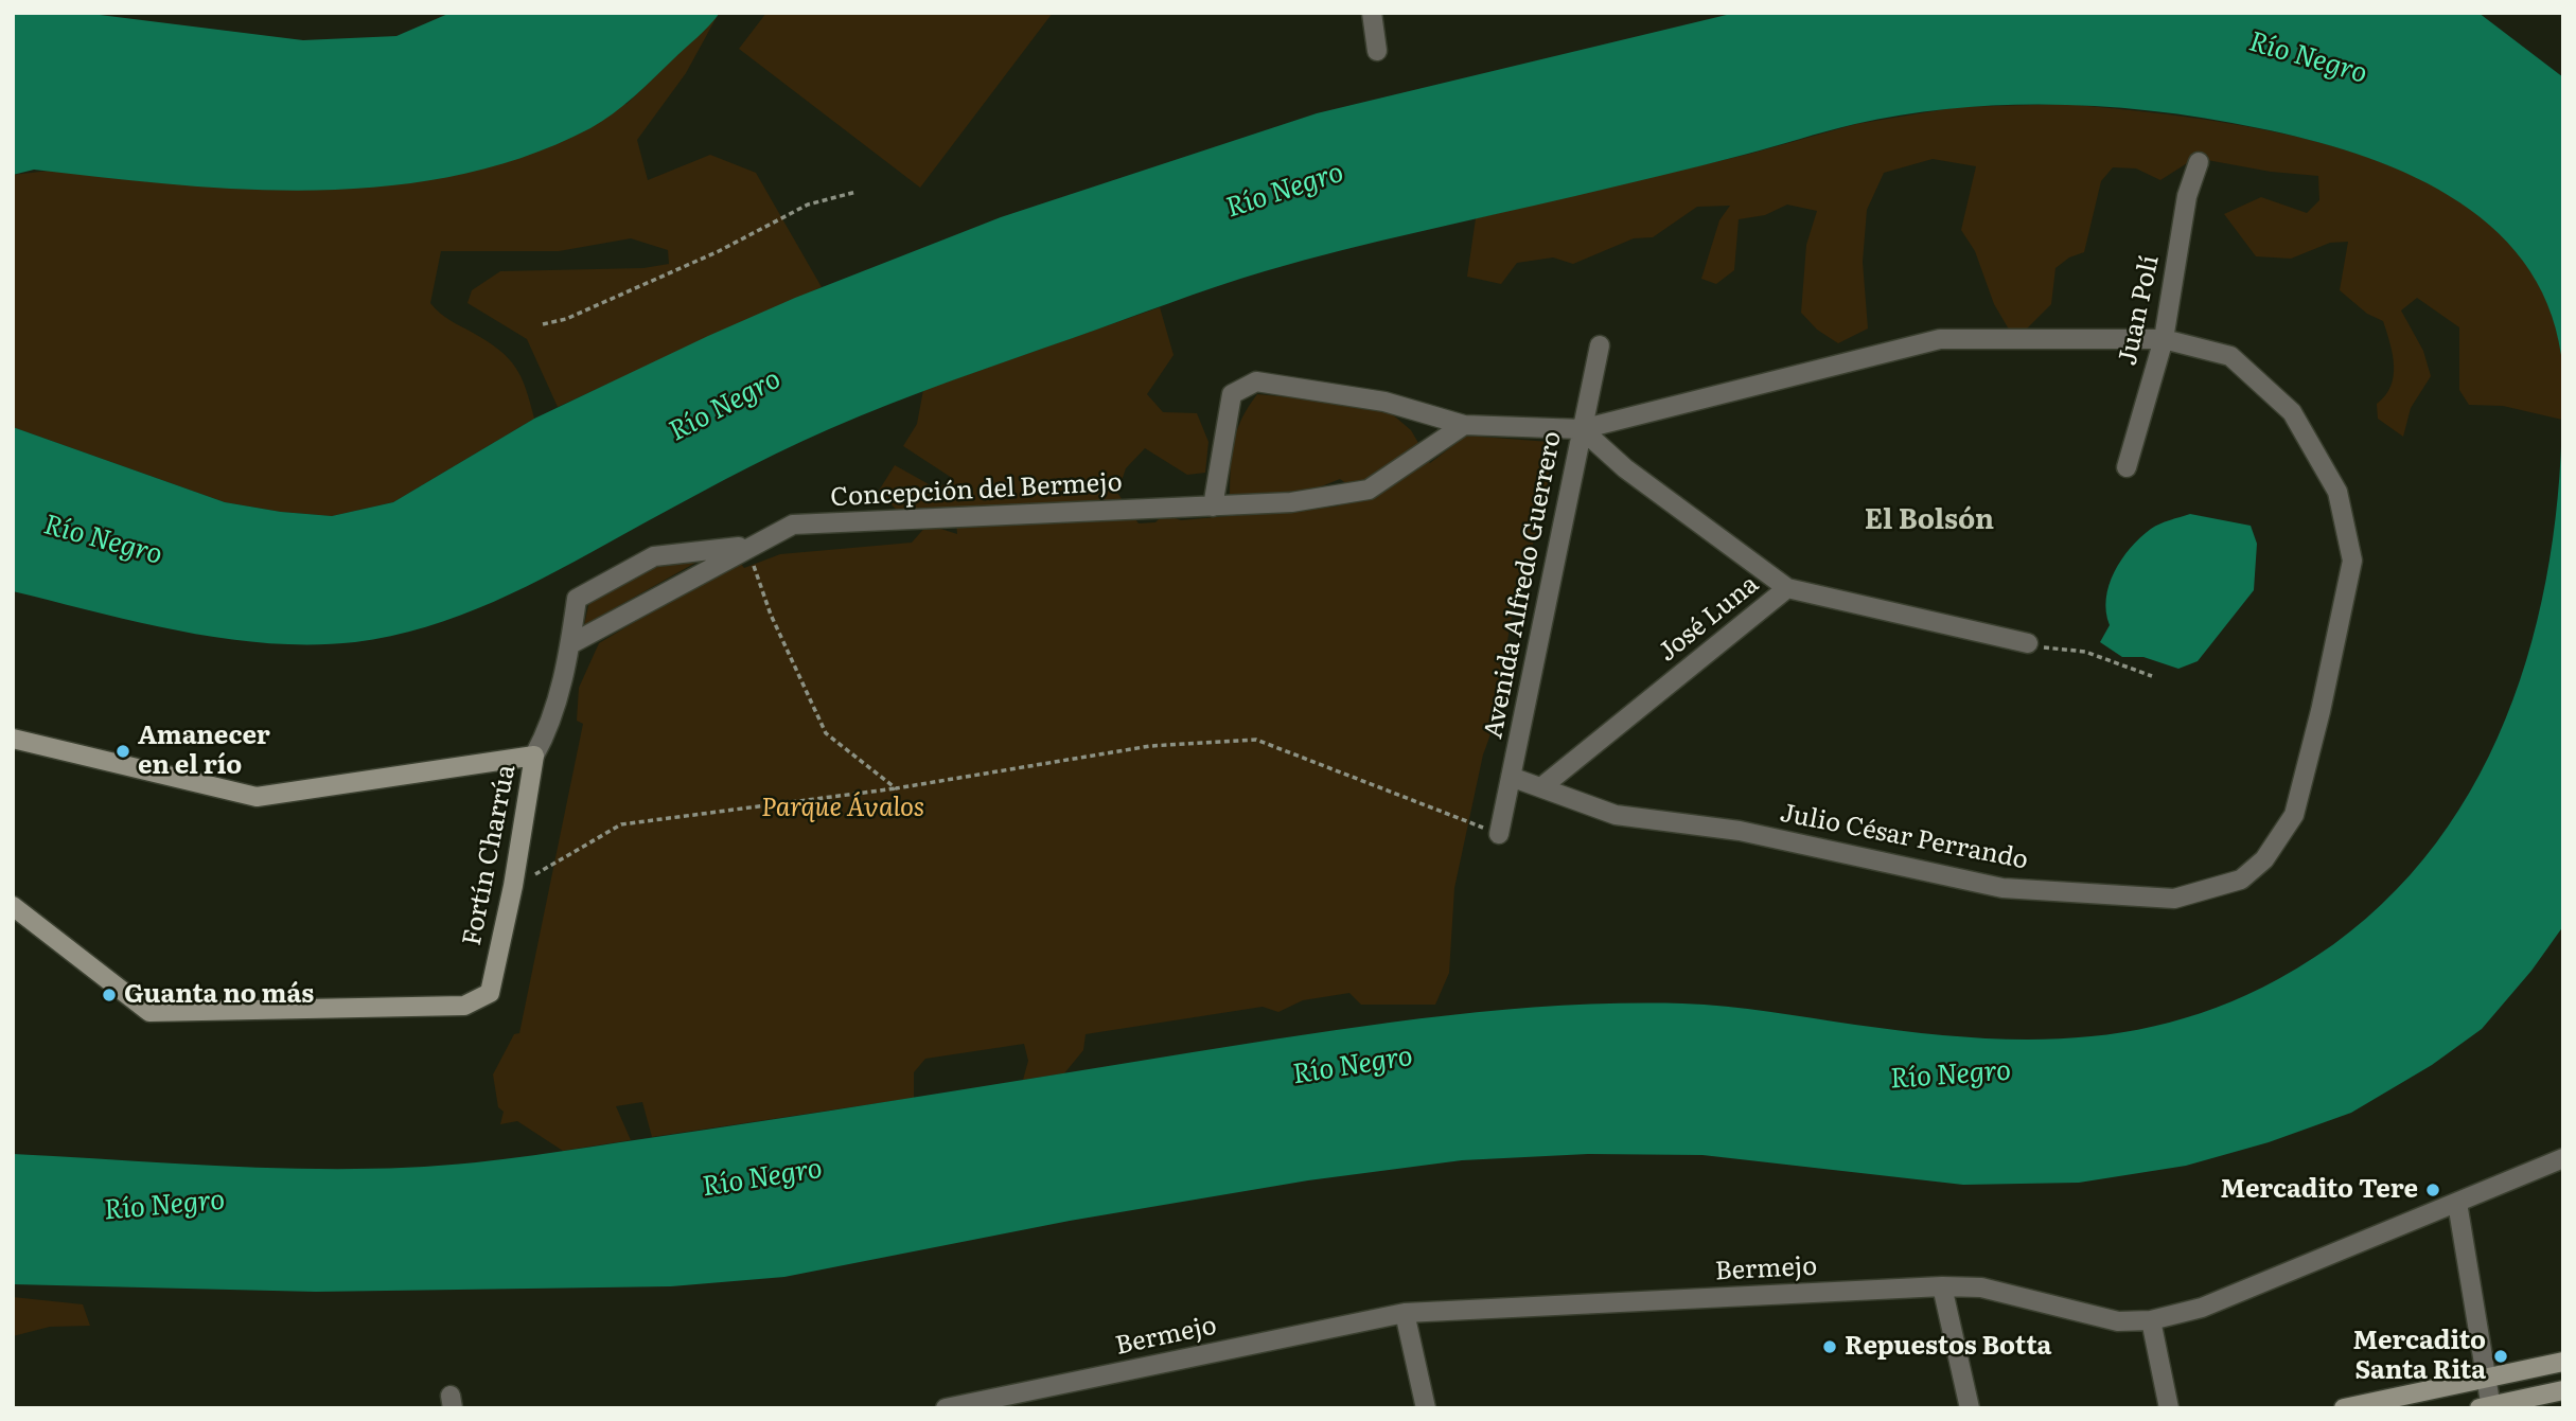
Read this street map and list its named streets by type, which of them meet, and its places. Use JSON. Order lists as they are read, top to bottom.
{
  "streets": {
    "street": [
      "Juan Polí",
      "Concepción del Bermejo",
      "Avenida Alfredo Guerrero",
      "José Luna",
      "Julio César Perrando",
      "Fortín Charrúa",
      "Bermejo"
    ]
  },
  "crossings": [
    ["Juan Polí", "Julio César Perrando"],
    ["Concepción del Bermejo", "Fortín Charrúa"],
    ["Avenida Alfredo Guerrero", "Julio César Perrando"],
    ["José Luna", "Julio César Perrando"]
  ],
  "districts": ["El Bolsón"],
  "water": ["Río Negro"],
  "parks": ["Parque Ávalos"],
  "places": [
    "Amanecer en el río",
    "Guanta no más",
    "Mercadito Tere",
    "Repuestos Botta",
    "Mercadito Santa Rita"
  ]
}
